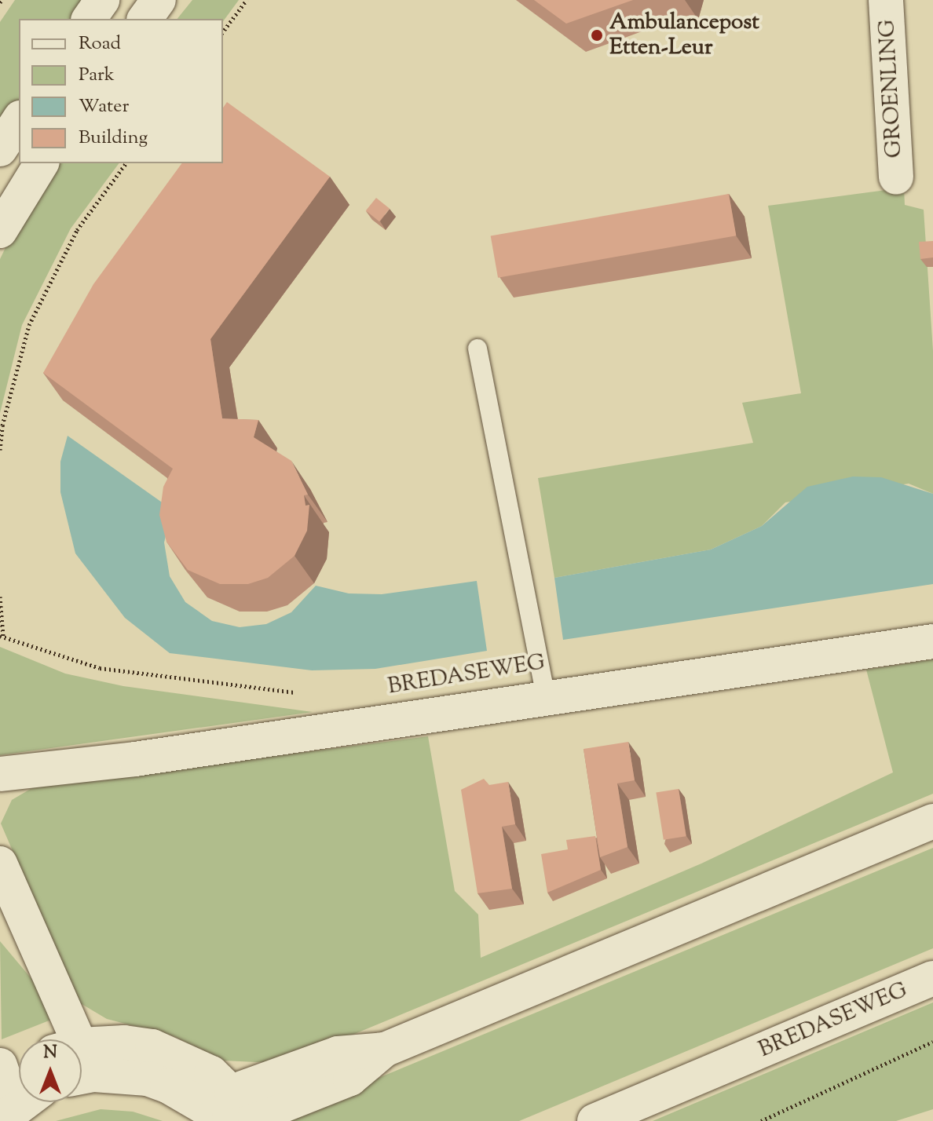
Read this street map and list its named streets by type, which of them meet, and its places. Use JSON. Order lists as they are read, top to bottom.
{
  "streets": {
    "main road": ["GROENLING", "BREDASEWEG"]
  },
  "places": ["Ambulancepost Etten-Leur"],
  "legend": [
    "Road",
    "Park",
    "Water",
    "Building"
  ],
  "north": "top"
}
